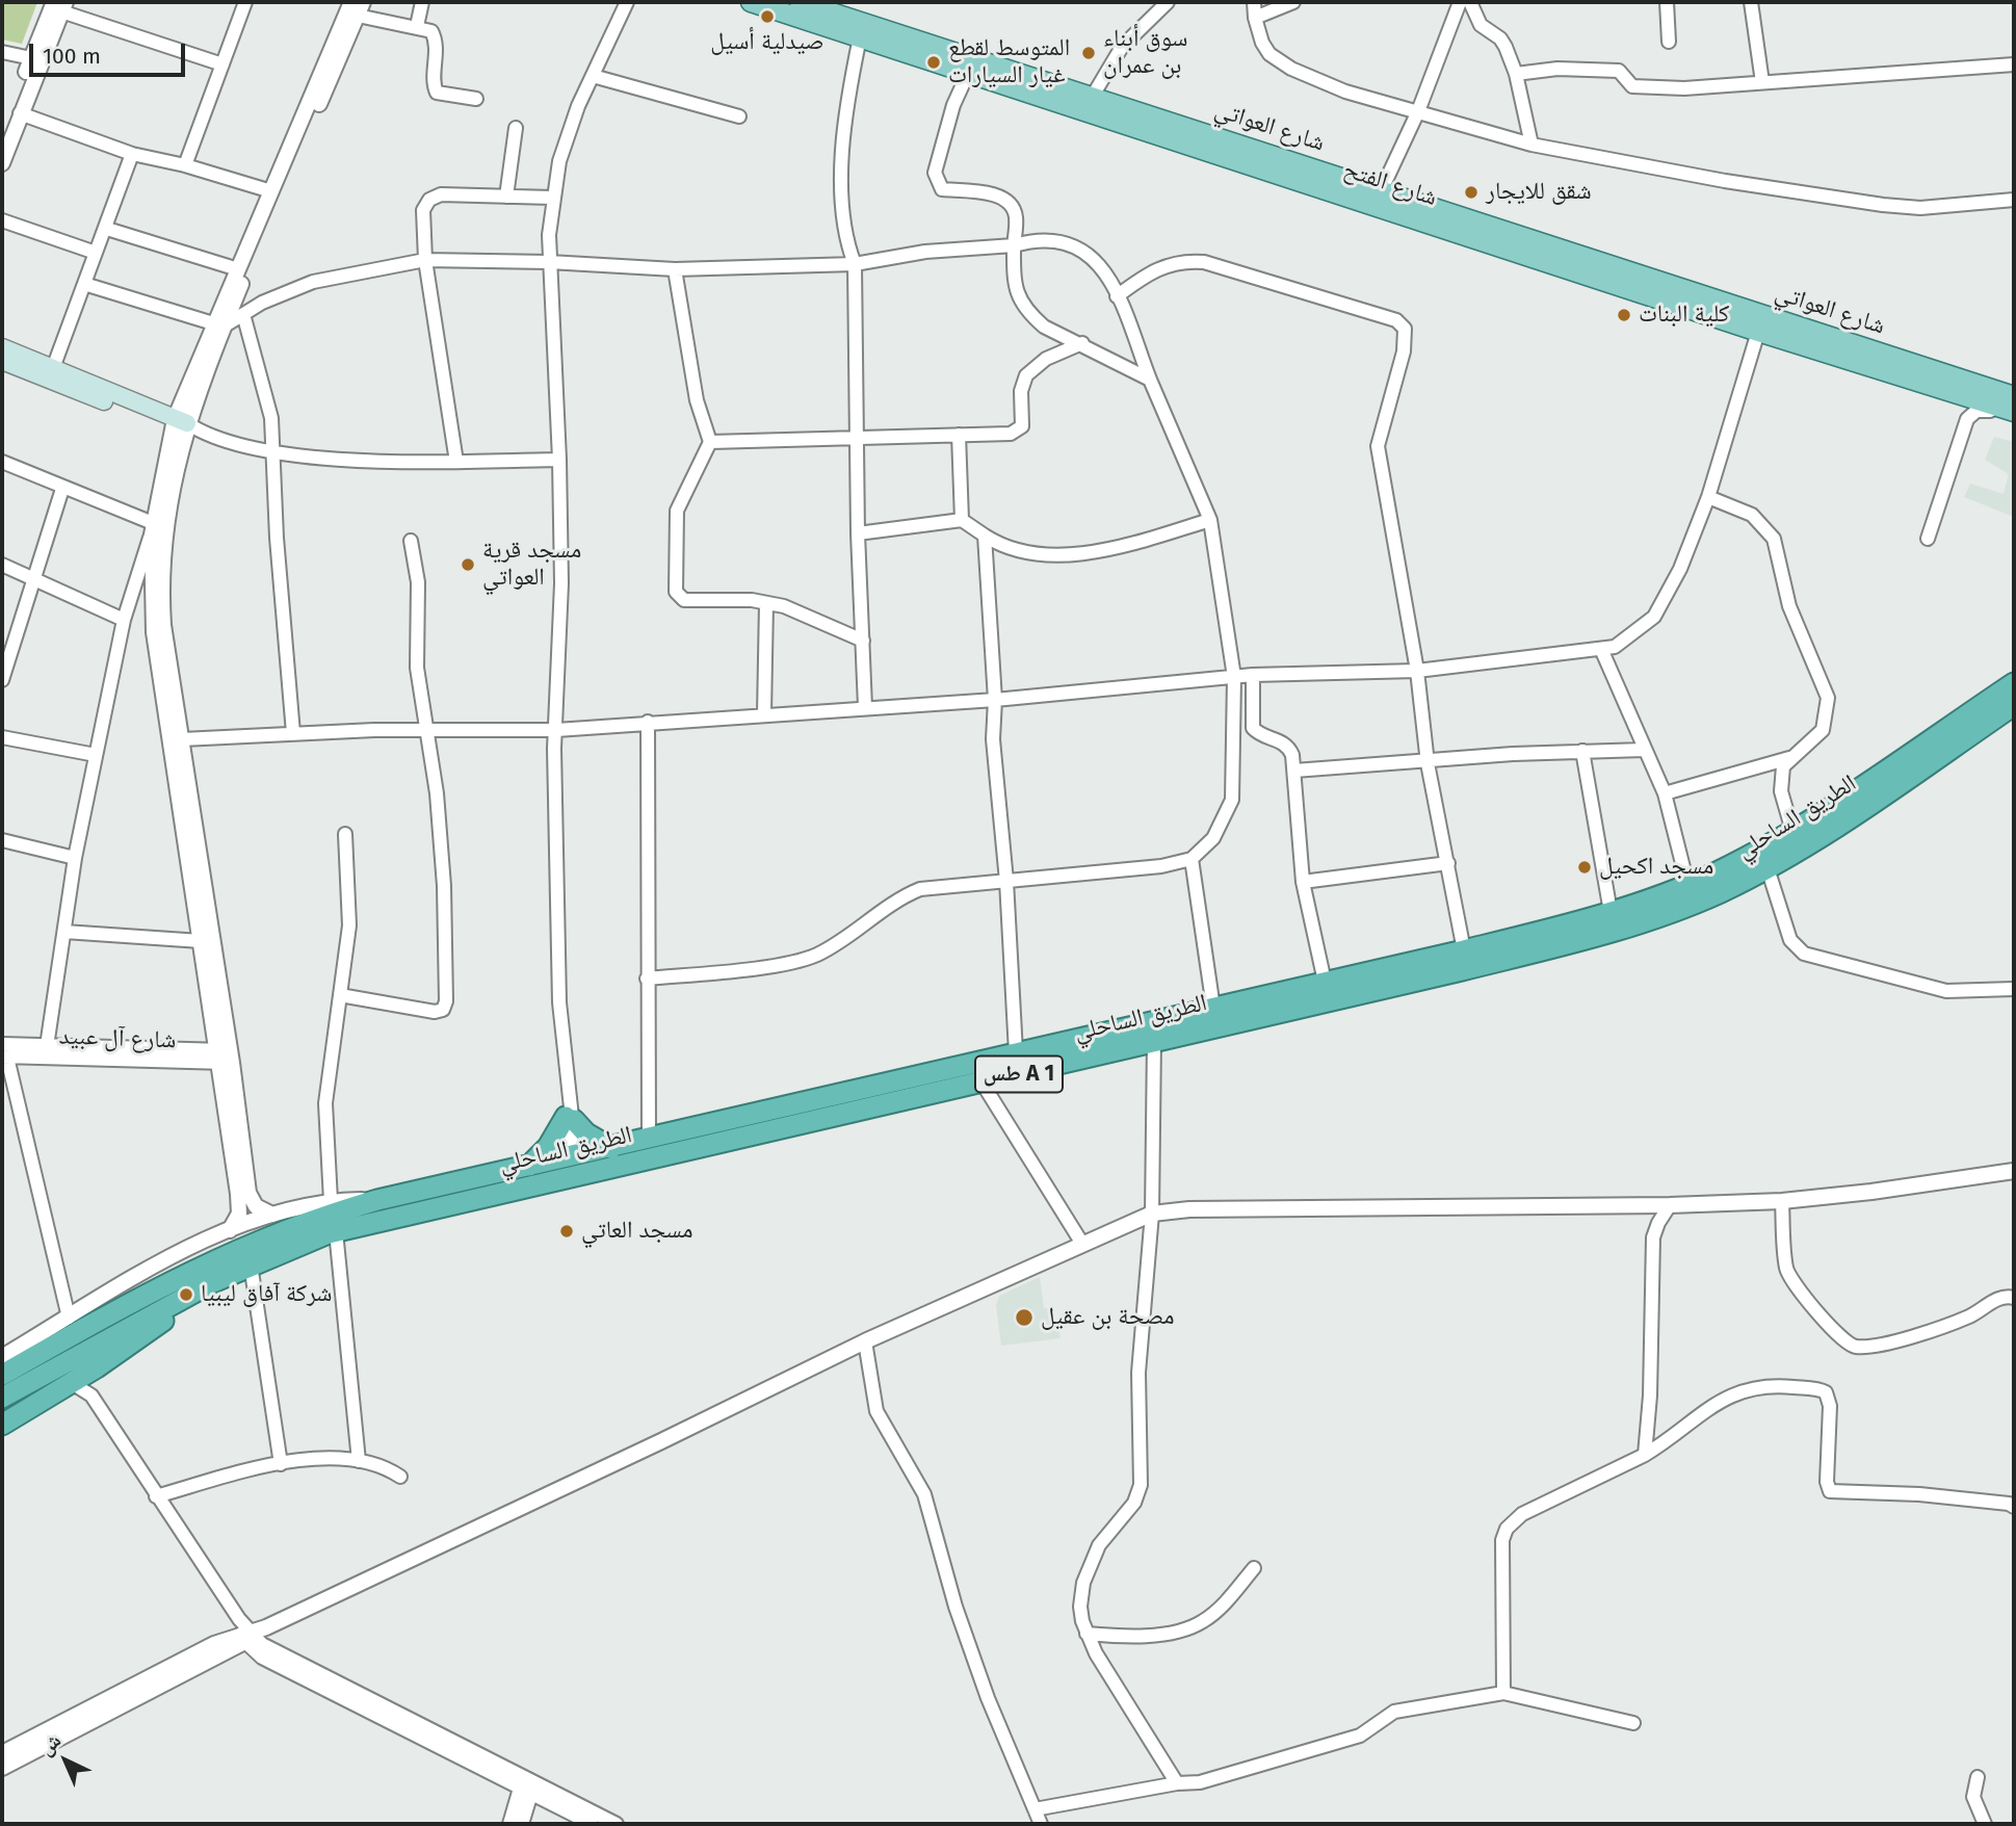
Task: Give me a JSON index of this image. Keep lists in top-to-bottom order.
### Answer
{
  "streets": {
    "highway": ["الطريق الساحلي", "طس A 1"],
    "main road": ["شارع العواتي", "شارع الفتح"],
    "street": ["شارع آل عبيد"]
  },
  "crossings": [
    ["شارع العواتي", "شارع الفتح"]
  ],
  "places": [
    "صيدلية أسيل",
    "سوق أبناء بن عمران",
    "المتوسط لقطع غيار السيارات",
    "شقق للايجار",
    "كلية البنات",
    "مسجد قرية العواتي",
    "مسجد اكحيل",
    "مسجد العاتي",
    "شركة آفاق ليبيا",
    "مصحة بن عقيل"
  ],
  "scale_bar": "100 m",
  "north": "top left"
}
